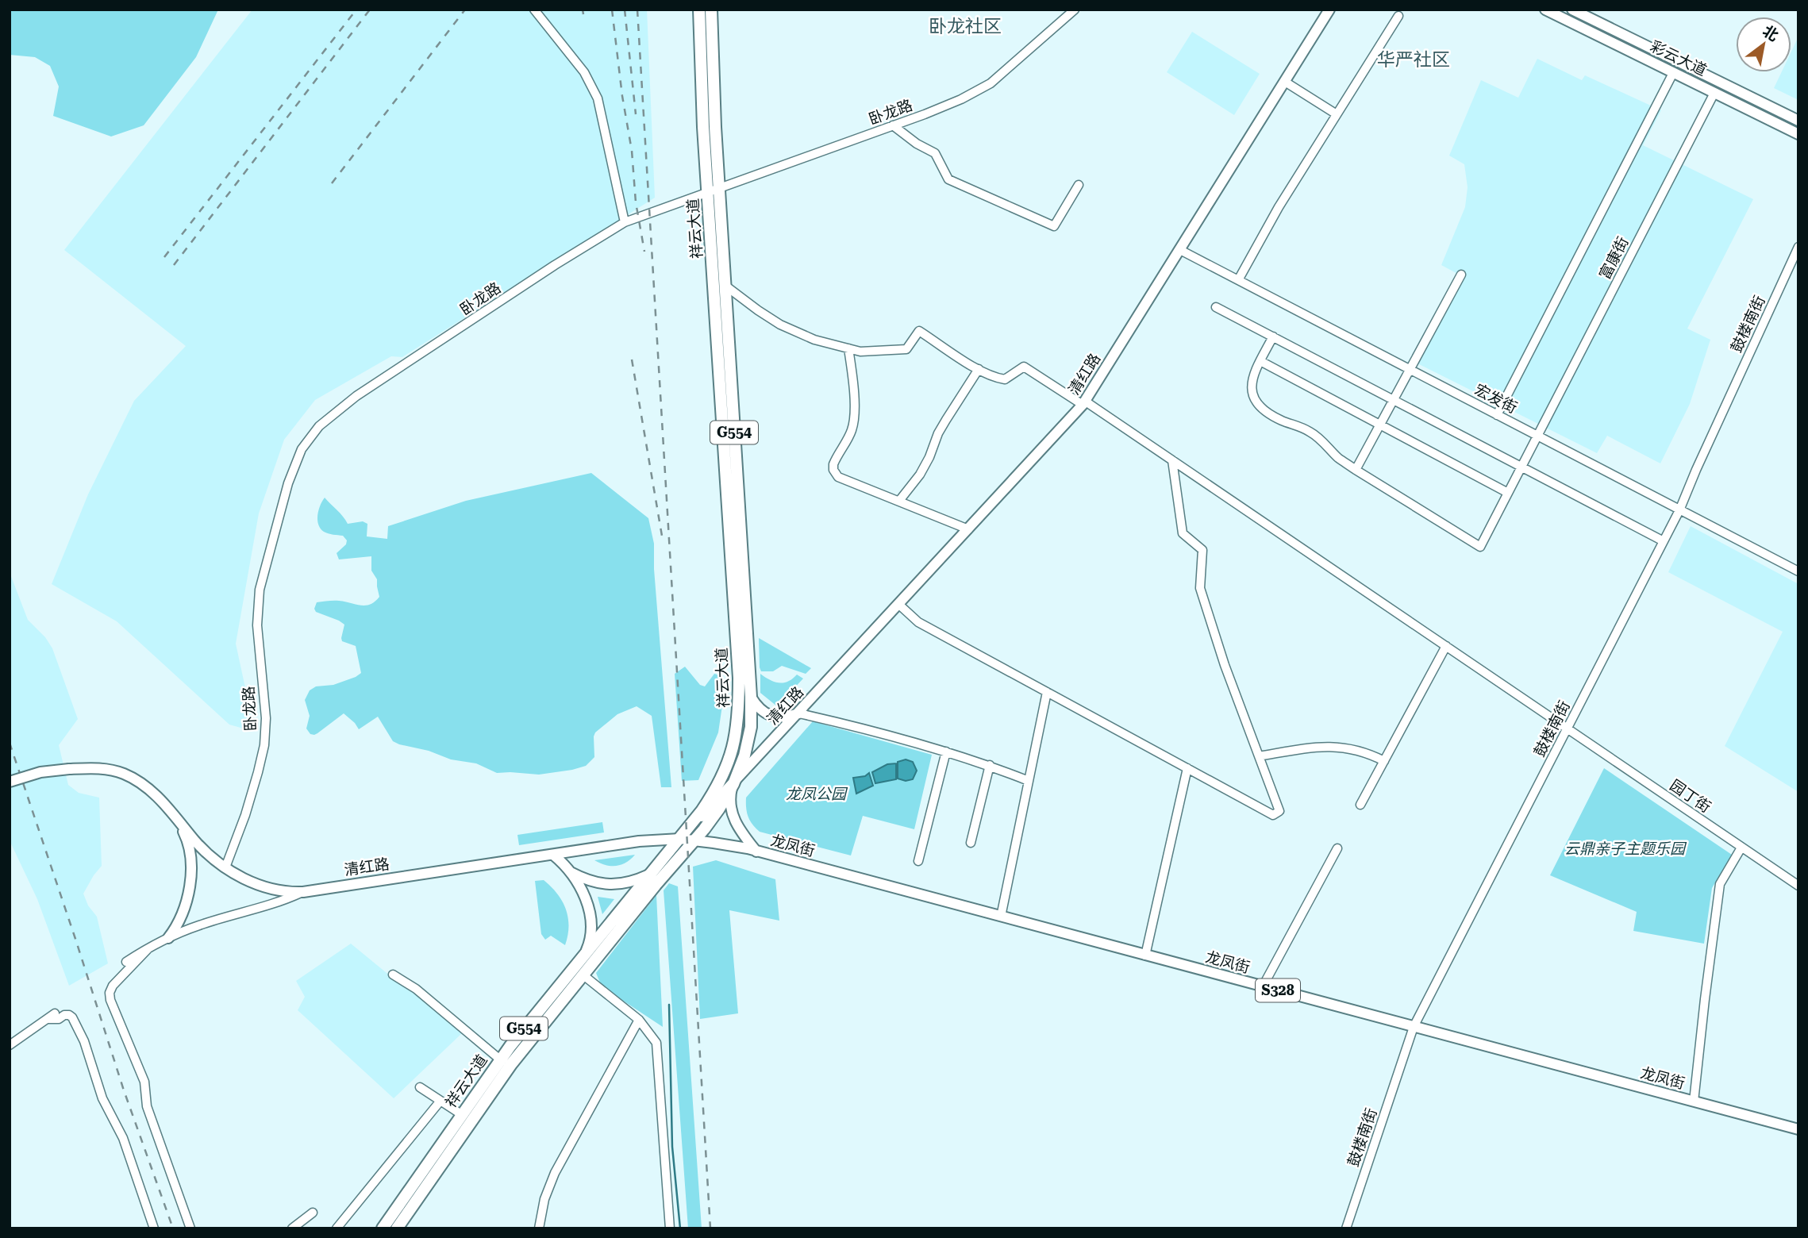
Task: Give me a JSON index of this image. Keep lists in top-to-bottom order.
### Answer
{
  "streets": {
    "highway": ["祥云大道", "G554"],
    "main road": [
      "彩云大道",
      "清红路",
      "龙凤街",
      "S328"
    ],
    "street": [
      "卧龙路",
      "富康街",
      "鼓楼南街",
      "宏发街",
      "园丁街"
    ]
  },
  "crossings": [
    ["彩云大道", "富康街"],
    ["卧龙路", "祥云大道"],
    ["卧龙路", "清红路"],
    ["祥云大道", "清红路"],
    ["祥云大道", "龙凤街"],
    ["富康街", "宏发街"],
    ["鼓楼南街", "宏发街"],
    ["鼓楼南街", "园丁街"],
    ["鼓楼南街", "龙凤街"],
    ["清红路", "宏发街"],
    ["清红路", "园丁街"],
    ["清红路", "龙凤街"]
  ],
  "districts": ["卧龙社区", "华严社区"],
  "parks": ["龙凤公园", "云鼎亲子主题乐园"],
  "north": "top right"
}
